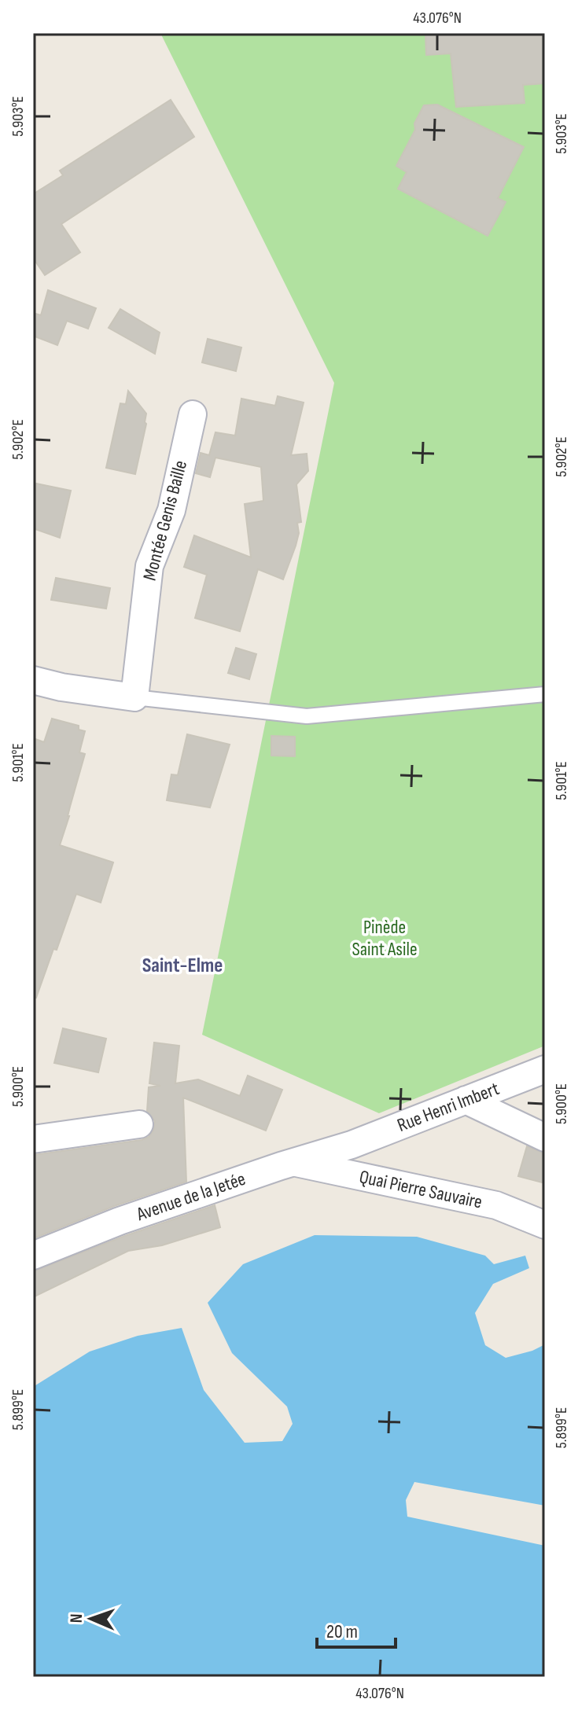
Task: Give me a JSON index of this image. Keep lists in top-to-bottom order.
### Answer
{
  "streets": {
    "street": [
      "Montée Genis Baille",
      "Rue Henri Imbert",
      "Quai Pierre Sauvaire",
      "Avenue de la Jetée"
    ]
  },
  "crossings": [
    ["Rue Henri Imbert", "Avenue de la Jetée"],
    ["Quai Pierre Sauvaire", "Avenue de la Jetée"]
  ],
  "districts": ["Saint-Elme"],
  "parks": ["Pinède Saint Asile"],
  "scale_bar": "20 m",
  "north": "left",
  "coordinates": [
    "43.076°N",
    "5.903°E",
    "5.902°E",
    "5.901°E",
    "5.900°E",
    "5.899°E"
  ]
}
